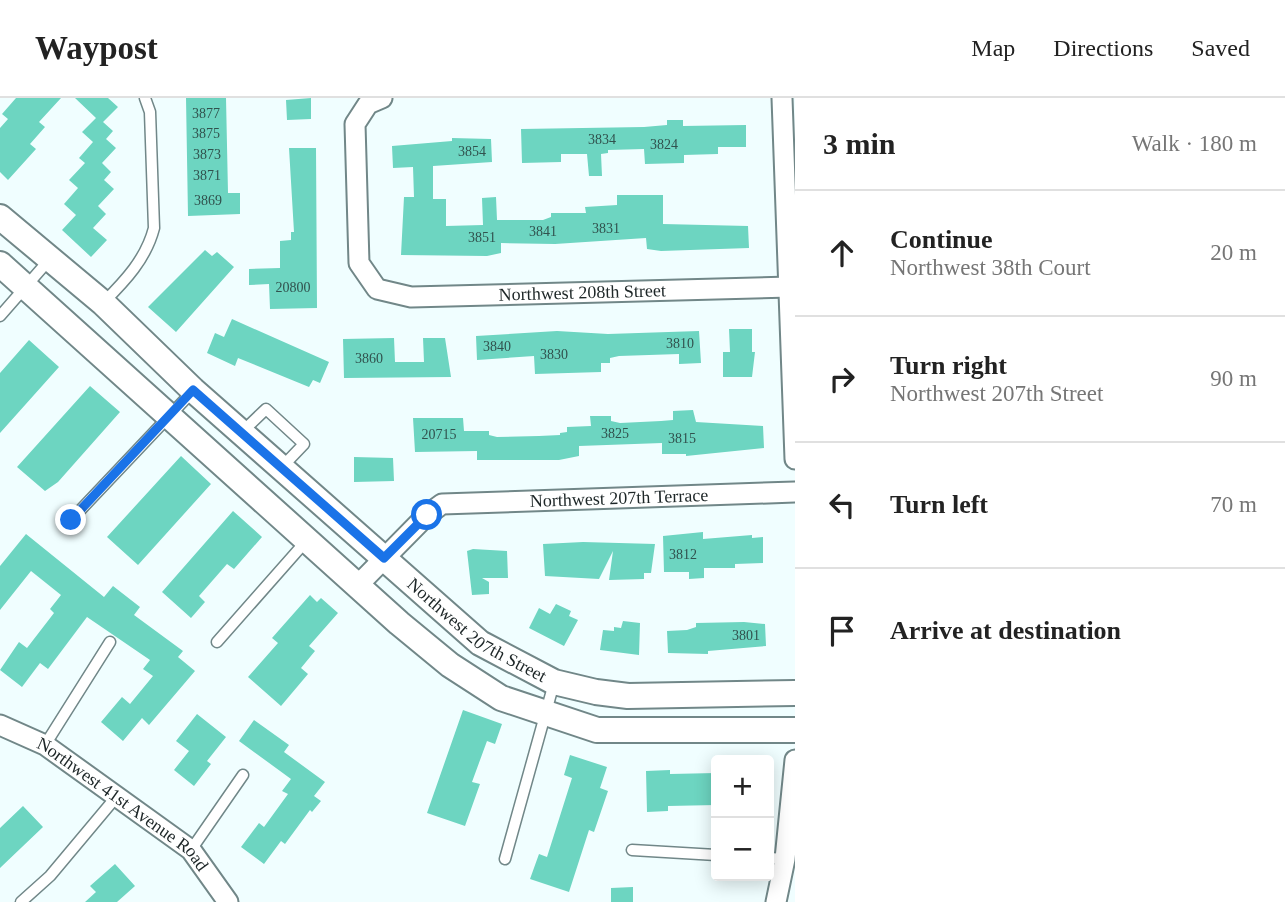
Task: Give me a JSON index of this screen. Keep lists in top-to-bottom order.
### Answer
{
  "streets": {
    "street": [
      "Northwest 208th Street",
      "Northwest 207th Terrace",
      "Northwest 207th Street",
      "Northwest 41st Avenue Road"
    ]
  },
  "crossings": [
    ["Northwest 207th Terrace", "Northwest 207th Street"]
  ],
  "house_numbers": [
    "3877",
    "3875",
    "3834",
    "3824",
    "3854",
    "3873",
    "3871",
    "3869",
    "3831",
    "3841",
    "3851",
    "20800",
    "3810",
    "3840",
    "3830",
    "3860",
    "3825",
    "20715",
    "3815",
    "3812",
    "3801"
  ],
  "page": {
    "header": "Waypost",
    "nav": ["Map", "Directions", "Saved"],
    "heading": ["3 min", "Walk · 180 m"],
    "list": [
      ["Continue", "Northwest 38th Court", "20 m"],
      ["Turn right", "Northwest 207th Street", "90 m"],
      ["Turn left", "70 m"],
      "Arrive at destination"
    ],
    "map_buttons": ["+", "−"]
  }
}
